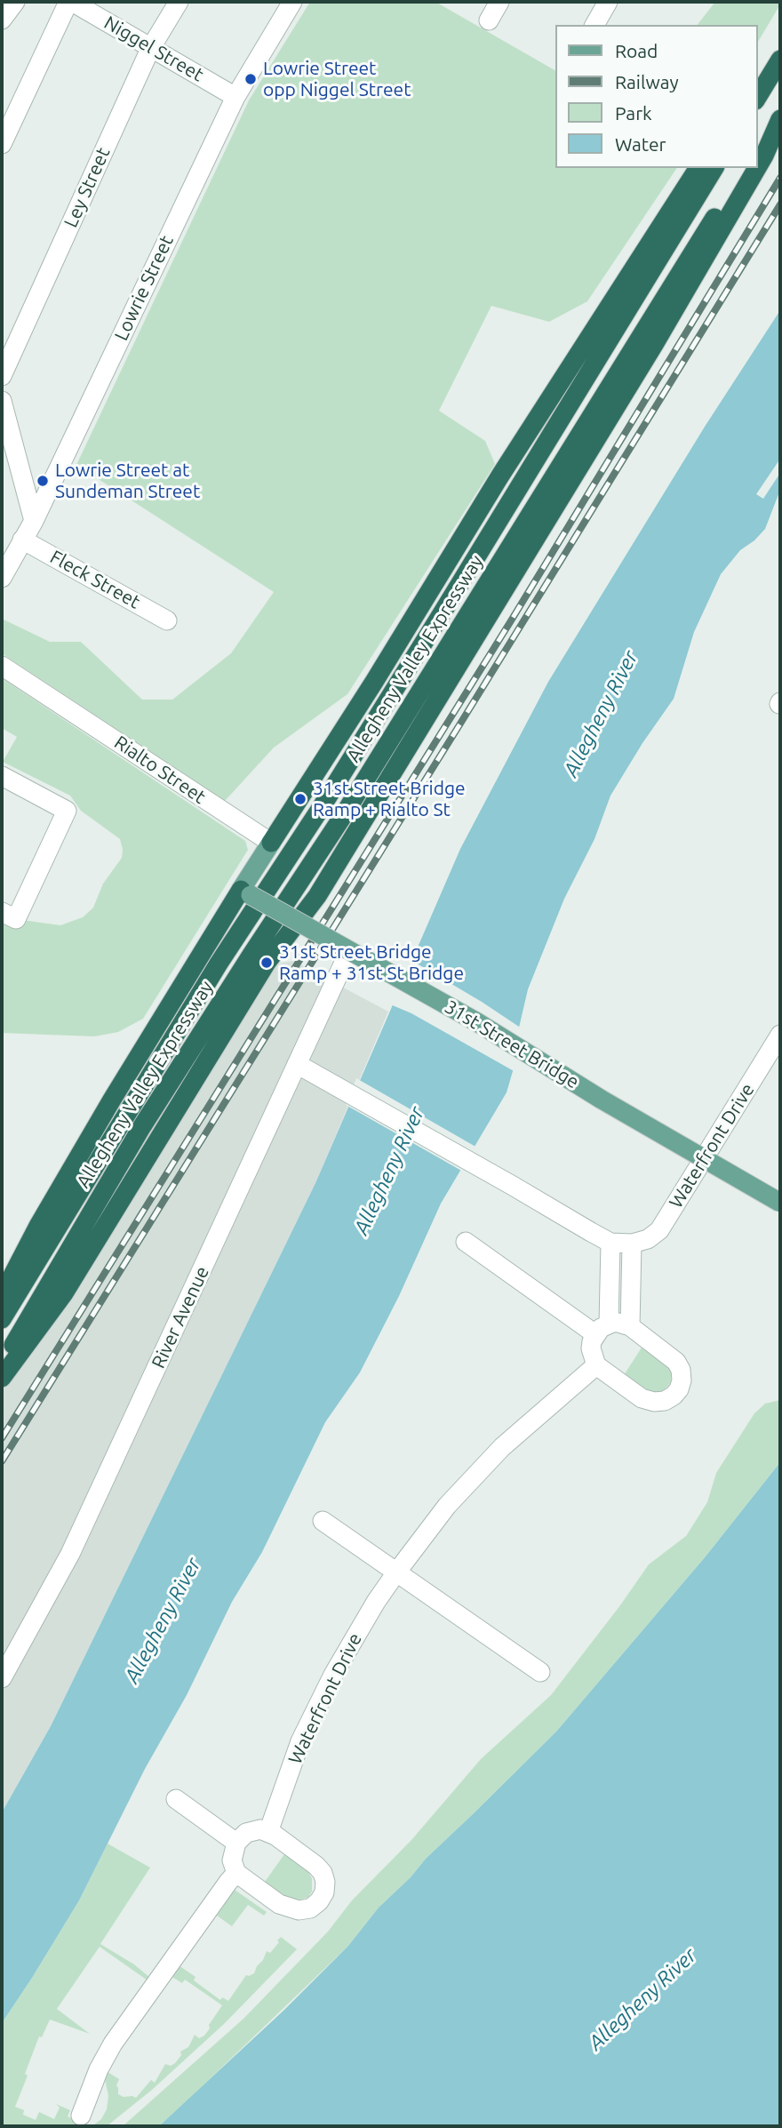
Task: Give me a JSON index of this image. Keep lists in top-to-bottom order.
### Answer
{
  "streets": {
    "highway": ["Allegheny Valley Expressway"],
    "main road": ["31st Street Bridge"],
    "street": [
      "Niggel Street",
      "Ley Street",
      "Lowrie Street",
      "Fleck Street",
      "Rialto Street",
      "Waterfront Drive",
      "River Avenue"
    ]
  },
  "crossings": [
    ["Niggel Street", "Ley Street"],
    ["Niggel Street", "Lowrie Street"],
    ["Lowrie Street", "Fleck Street"],
    ["31st Street Bridge", "River Avenue"]
  ],
  "water": ["Allegheny River"],
  "places": [
    "Lowrie Street opp Niggel Street",
    "Lowrie Street at Sundeman Street",
    "31st Street Bridge Ramp + Rialto St",
    "31st Street Bridge Ramp + 31st St Bridge"
  ],
  "legend": [
    "Road",
    "Railway",
    "Park",
    "Water"
  ]
}
